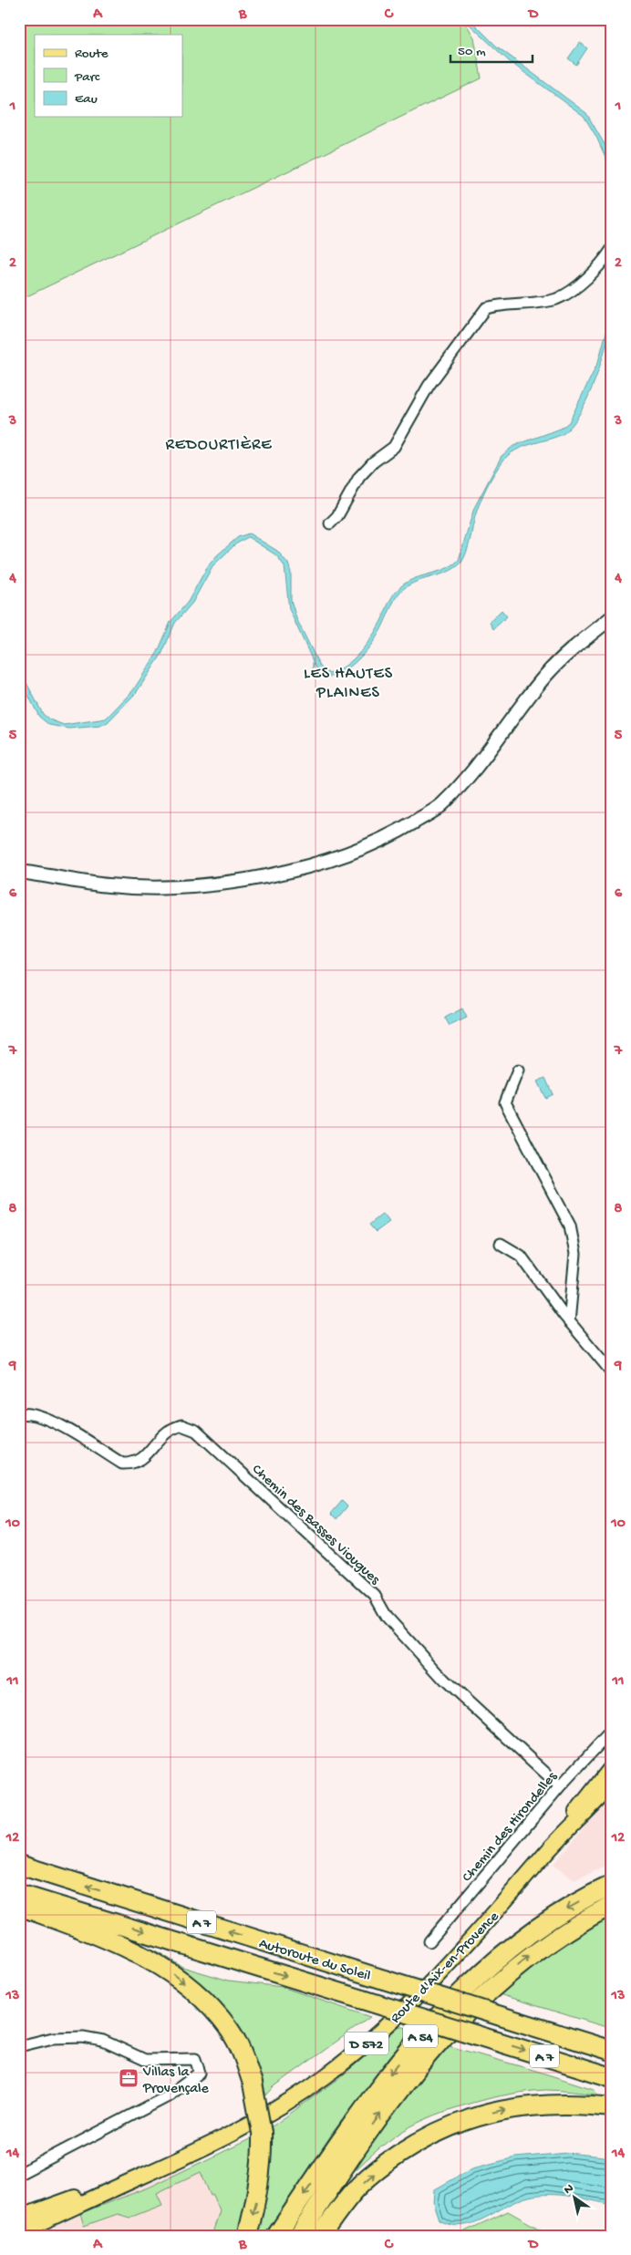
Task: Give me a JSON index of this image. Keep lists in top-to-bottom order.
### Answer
{
  "streets": {
    "highway": ["A 7", "Autoroute du Soleil", "A 54"],
    "main road": ["Route d'Aix-en-Provence", "D 572"],
    "street": ["Chemin des Basses Viougues", "Chemin des Hirondelles"]
  },
  "crossings": [
    ["Chemin des Basses Viougues", "Chemin des Hirondelles"]
  ],
  "districts": ["REDOURTIÈRE", "LES HAUTES PLAINES"],
  "places": {
    "office": ["Villas la Provençale"]
  },
  "legend": ["Route", "Parc", "Eau"],
  "scale_bar": "50 m",
  "north": "top left",
  "grid": {
    "columns": [
      "A",
      "B",
      "C",
      "D"
    ],
    "rows": [
      "1",
      "2",
      "3",
      "4",
      "5",
      "6",
      "7",
      "8",
      "9",
      "10",
      "11",
      "12",
      "13",
      "14"
    ]
  }
}
